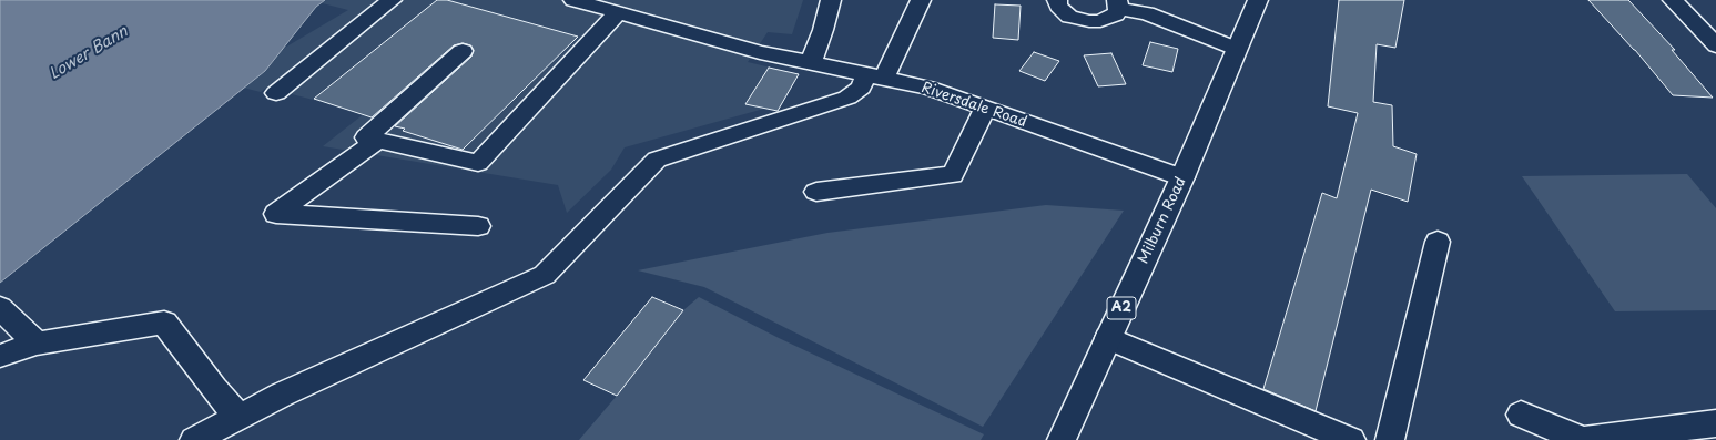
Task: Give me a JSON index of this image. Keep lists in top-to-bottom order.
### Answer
{
  "streets": {
    "street": ["Riversdale Road", "Milburn Road", "A2"]
  },
  "crossings": [
    ["Riversdale Road", "Milburn Road"]
  ],
  "water": ["Lower Bann"]
}
